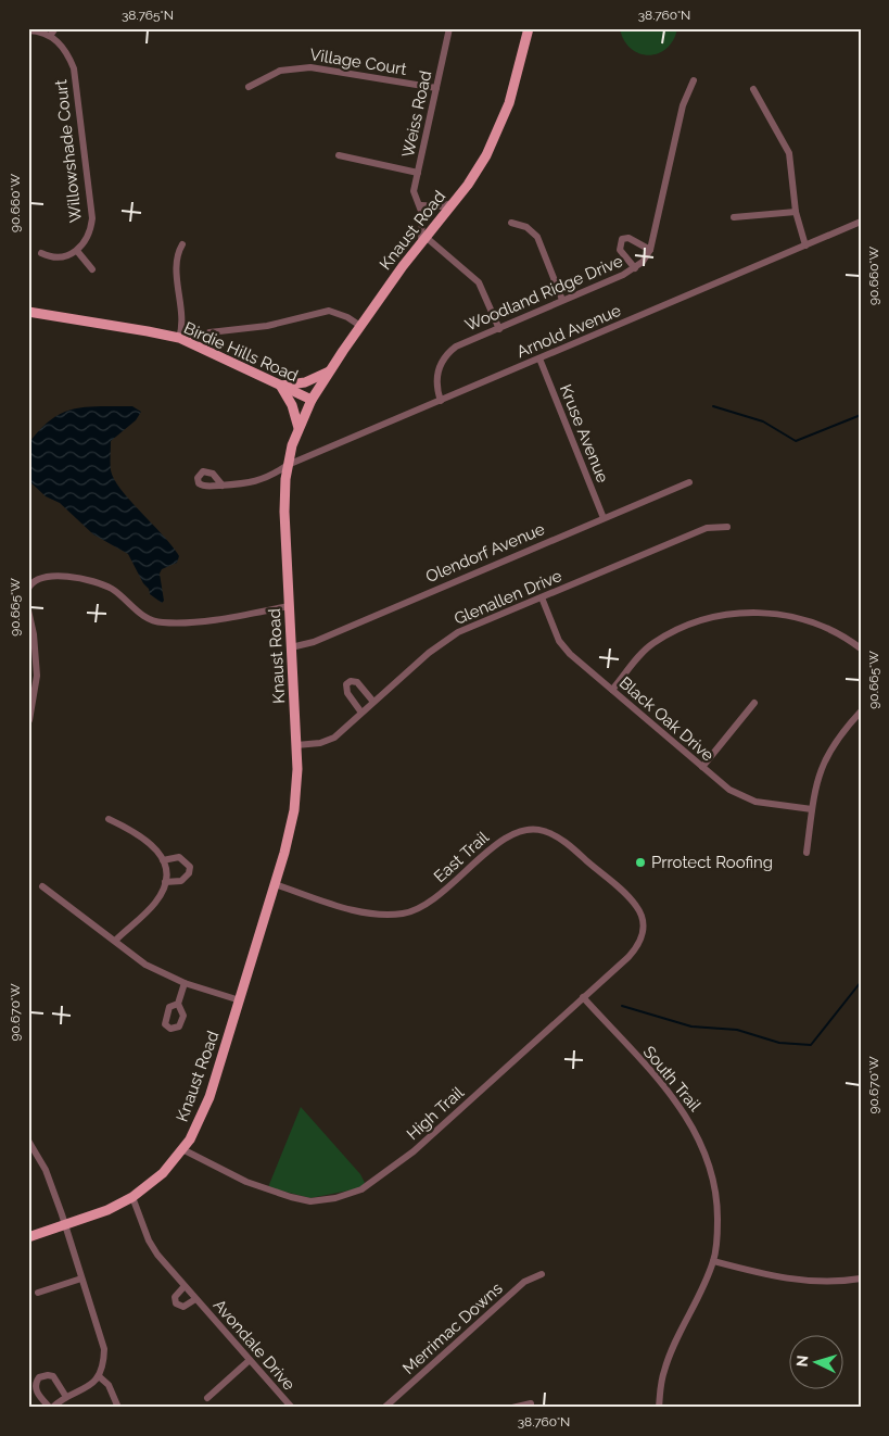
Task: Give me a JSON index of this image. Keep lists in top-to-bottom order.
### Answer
{
  "streets": {
    "main road": ["Knaust Road", "Birdie Hills Road"],
    "street": [
      "Village Court",
      "Weiss Road",
      "Willowshade Court",
      "Woodland Ridge Drive",
      "Arnold Avenue",
      "Kruse Avenue",
      "Olendorf Avenue",
      "Glenallen Drive",
      "Black Oak Drive",
      "East Trail",
      "South Trail",
      "High Trail",
      "Merrimac Downs",
      "Avondale Drive"
    ]
  },
  "crossings": [
    ["Village Court", "Weiss Road"],
    ["Weiss Road", "Knaust Road"],
    ["Knaust Road", "Arnold Avenue"],
    ["Knaust Road", "Birdie Hills Road"],
    ["Knaust Road", "Olendorf Avenue"],
    ["Knaust Road", "Glenallen Drive"],
    ["Knaust Road", "East Trail"],
    ["Knaust Road", "High Trail"],
    ["Knaust Road", "Avondale Drive"],
    ["Woodland Ridge Drive", "Arnold Avenue"],
    ["Arnold Avenue", "Kruse Avenue"],
    ["Kruse Avenue", "Olendorf Avenue"],
    ["Glenallen Drive", "Black Oak Drive"],
    ["East Trail", "High Trail"],
    ["South Trail", "High Trail"]
  ],
  "places": ["Prrotect Roofing"],
  "north": "left",
  "coordinates": [
    "38.765°N",
    "38.760°N",
    "90.660°W",
    "90.665°W",
    "90.670°W"
  ]
}
